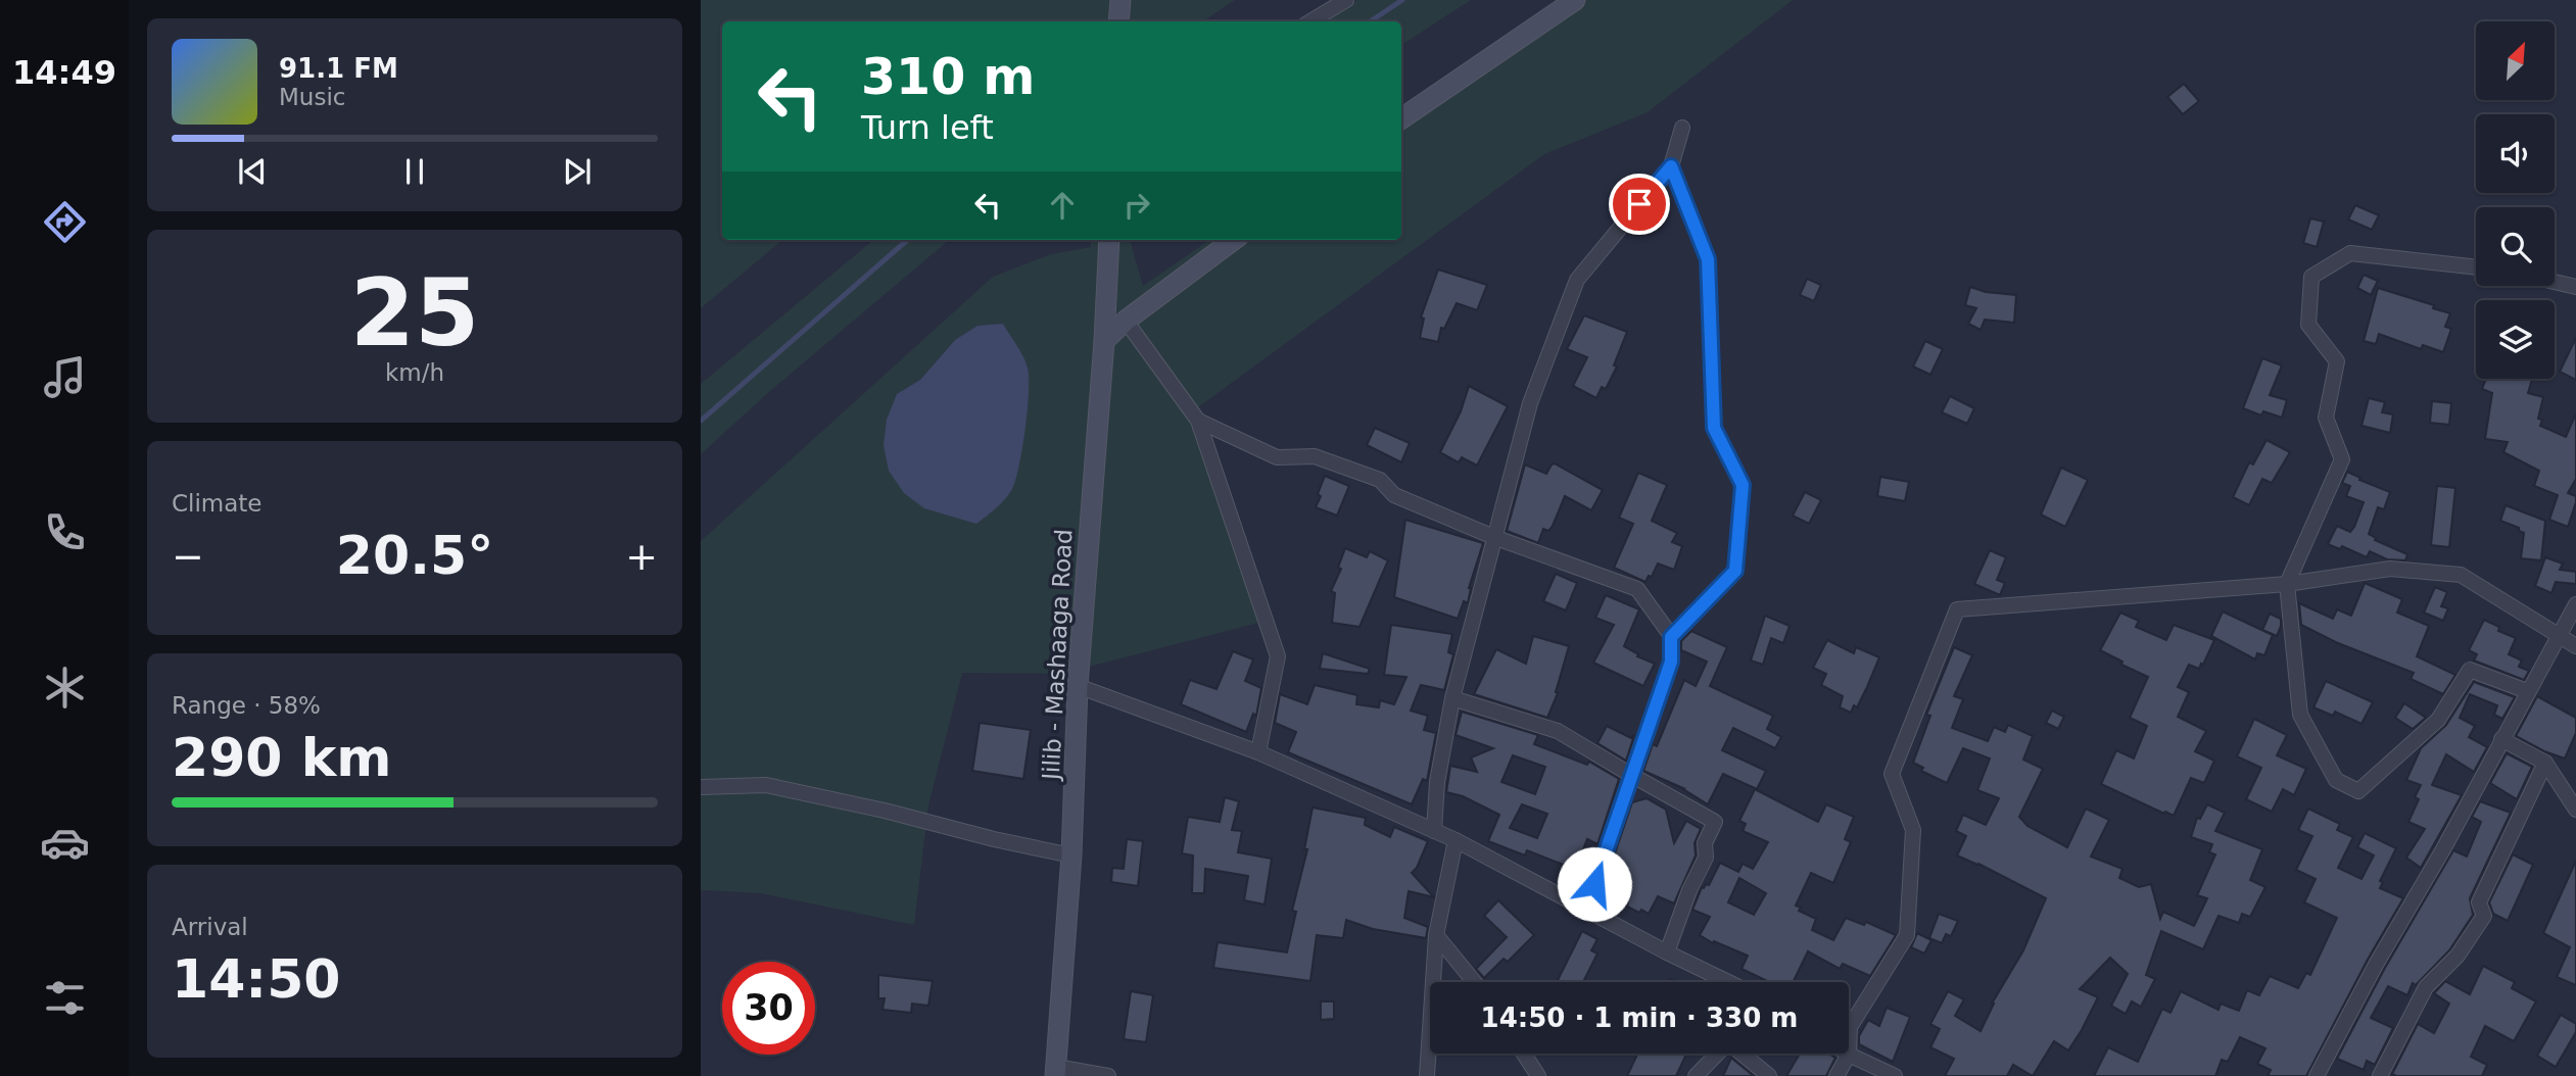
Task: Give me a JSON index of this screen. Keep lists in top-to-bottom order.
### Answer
{
  "streets": {
    "main road": ["Jilib - Mashaaga Road"]
  },
  "north": "top right",
  "page": {
    "tabs": "14:49",
    "turn": ["310 m", "Turn left"],
    "song": ["91.1 FM", "Music"],
    "tile": [
      ["25", "km/h"],
      "Climate",
      ["Range · 58%", "290 km"],
      ["Arrival", "14:50"]
    ],
    "heat": ["−", "20.5°", "+"],
    "limit": "30",
    "trip": "14:50 · 1 min · 330 m"
  }
}
